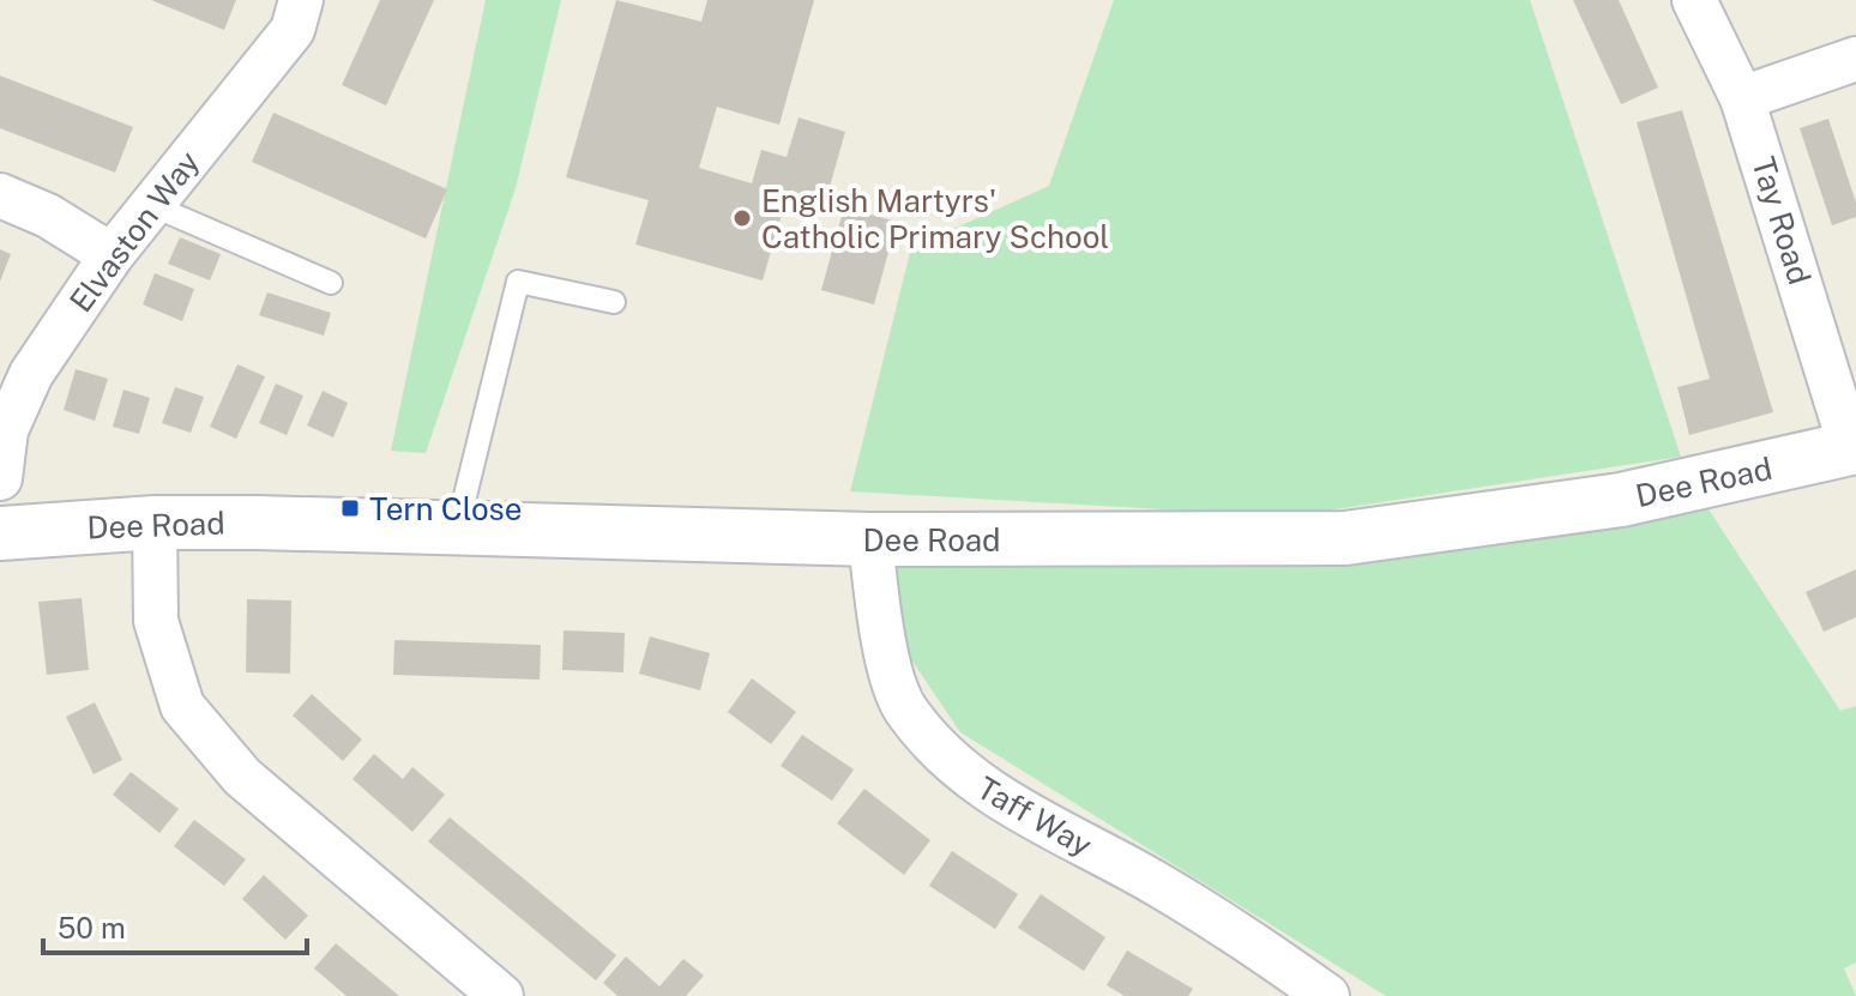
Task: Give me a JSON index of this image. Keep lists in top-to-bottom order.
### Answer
{
  "streets": {
    "street": [
      "Tay Road",
      "Elvaston Way",
      "Dee Road",
      "Taff Way"
    ]
  },
  "crossings": [
    ["Tay Road", "Dee Road"],
    ["Dee Road", "Taff Way"]
  ],
  "places": {
    "other": ["English Martyrs' Catholic Primary School"],
    "transit": ["Tern Close"]
  },
  "scale_bar": "50 m"
}
